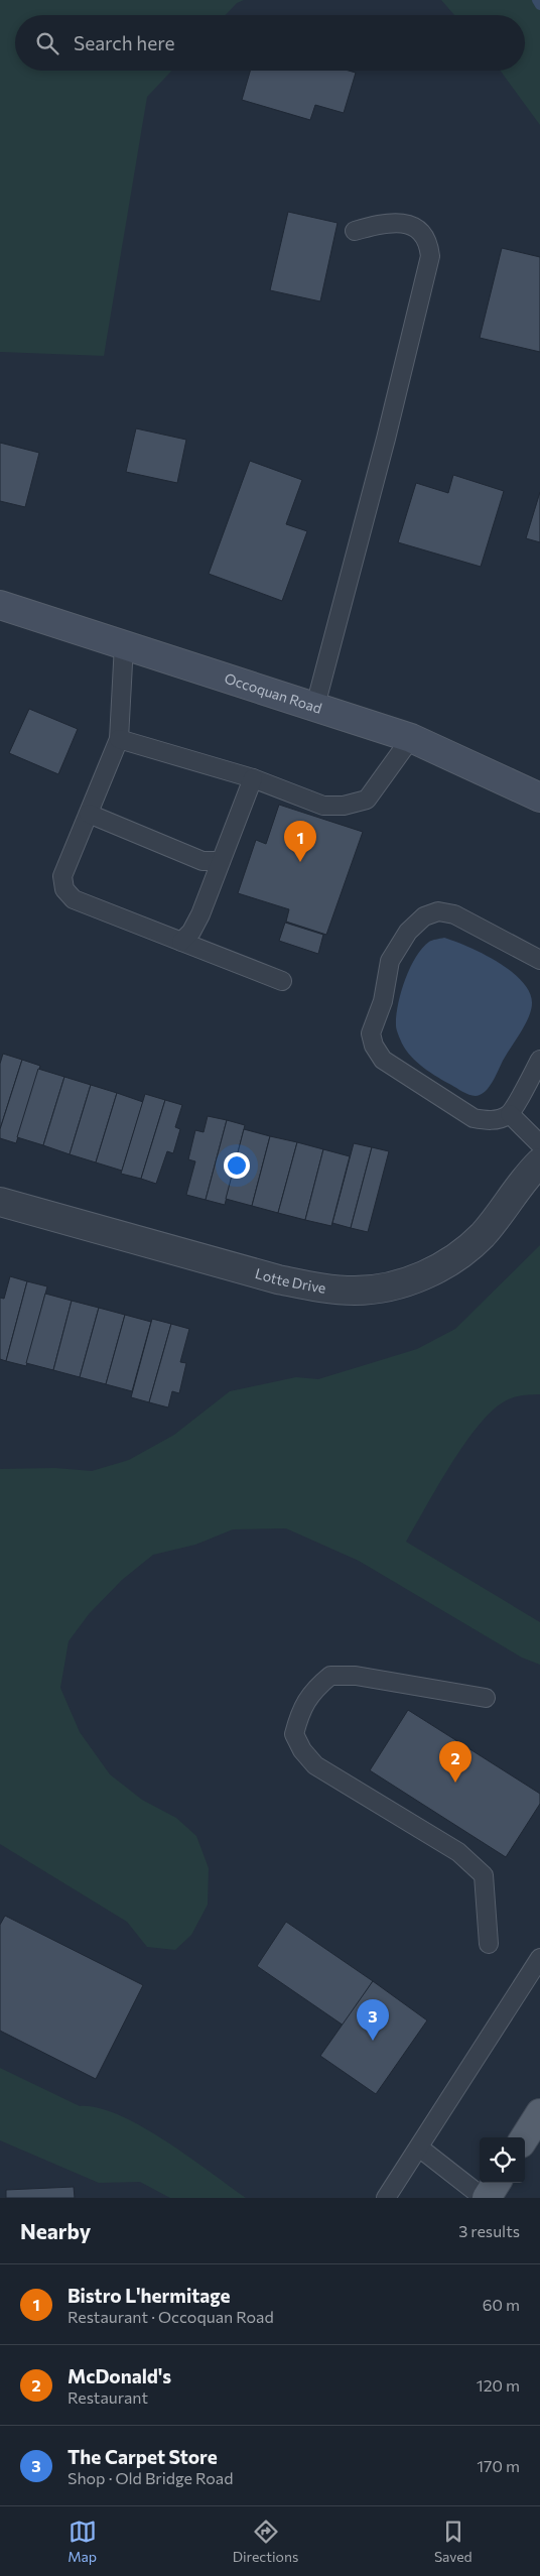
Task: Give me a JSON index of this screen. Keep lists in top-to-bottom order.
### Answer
{
  "streets": {
    "street": ["Occoquan Road", "Lotte Drive"]
  },
  "page": {
    "search": "Search here",
    "pins": ["1", "2", "3"],
    "heading": ["Nearby", "3 results"],
    "list": [
      {
        "mark": "1",
        "name": "Bistro L'hermitage",
        "note": "Restaurant · Occoquan Road",
        "value": "60 m"
      },
      {
        "mark": "2",
        "name": "McDonald's",
        "note": "Restaurant",
        "value": "120 m"
      },
      {
        "mark": "3",
        "name": "The Carpet Store",
        "note": "Shop · Old Bridge Road",
        "value": "170 m"
      }
    ],
    "nav": ["Map", "Directions", "Saved"]
  }
}
